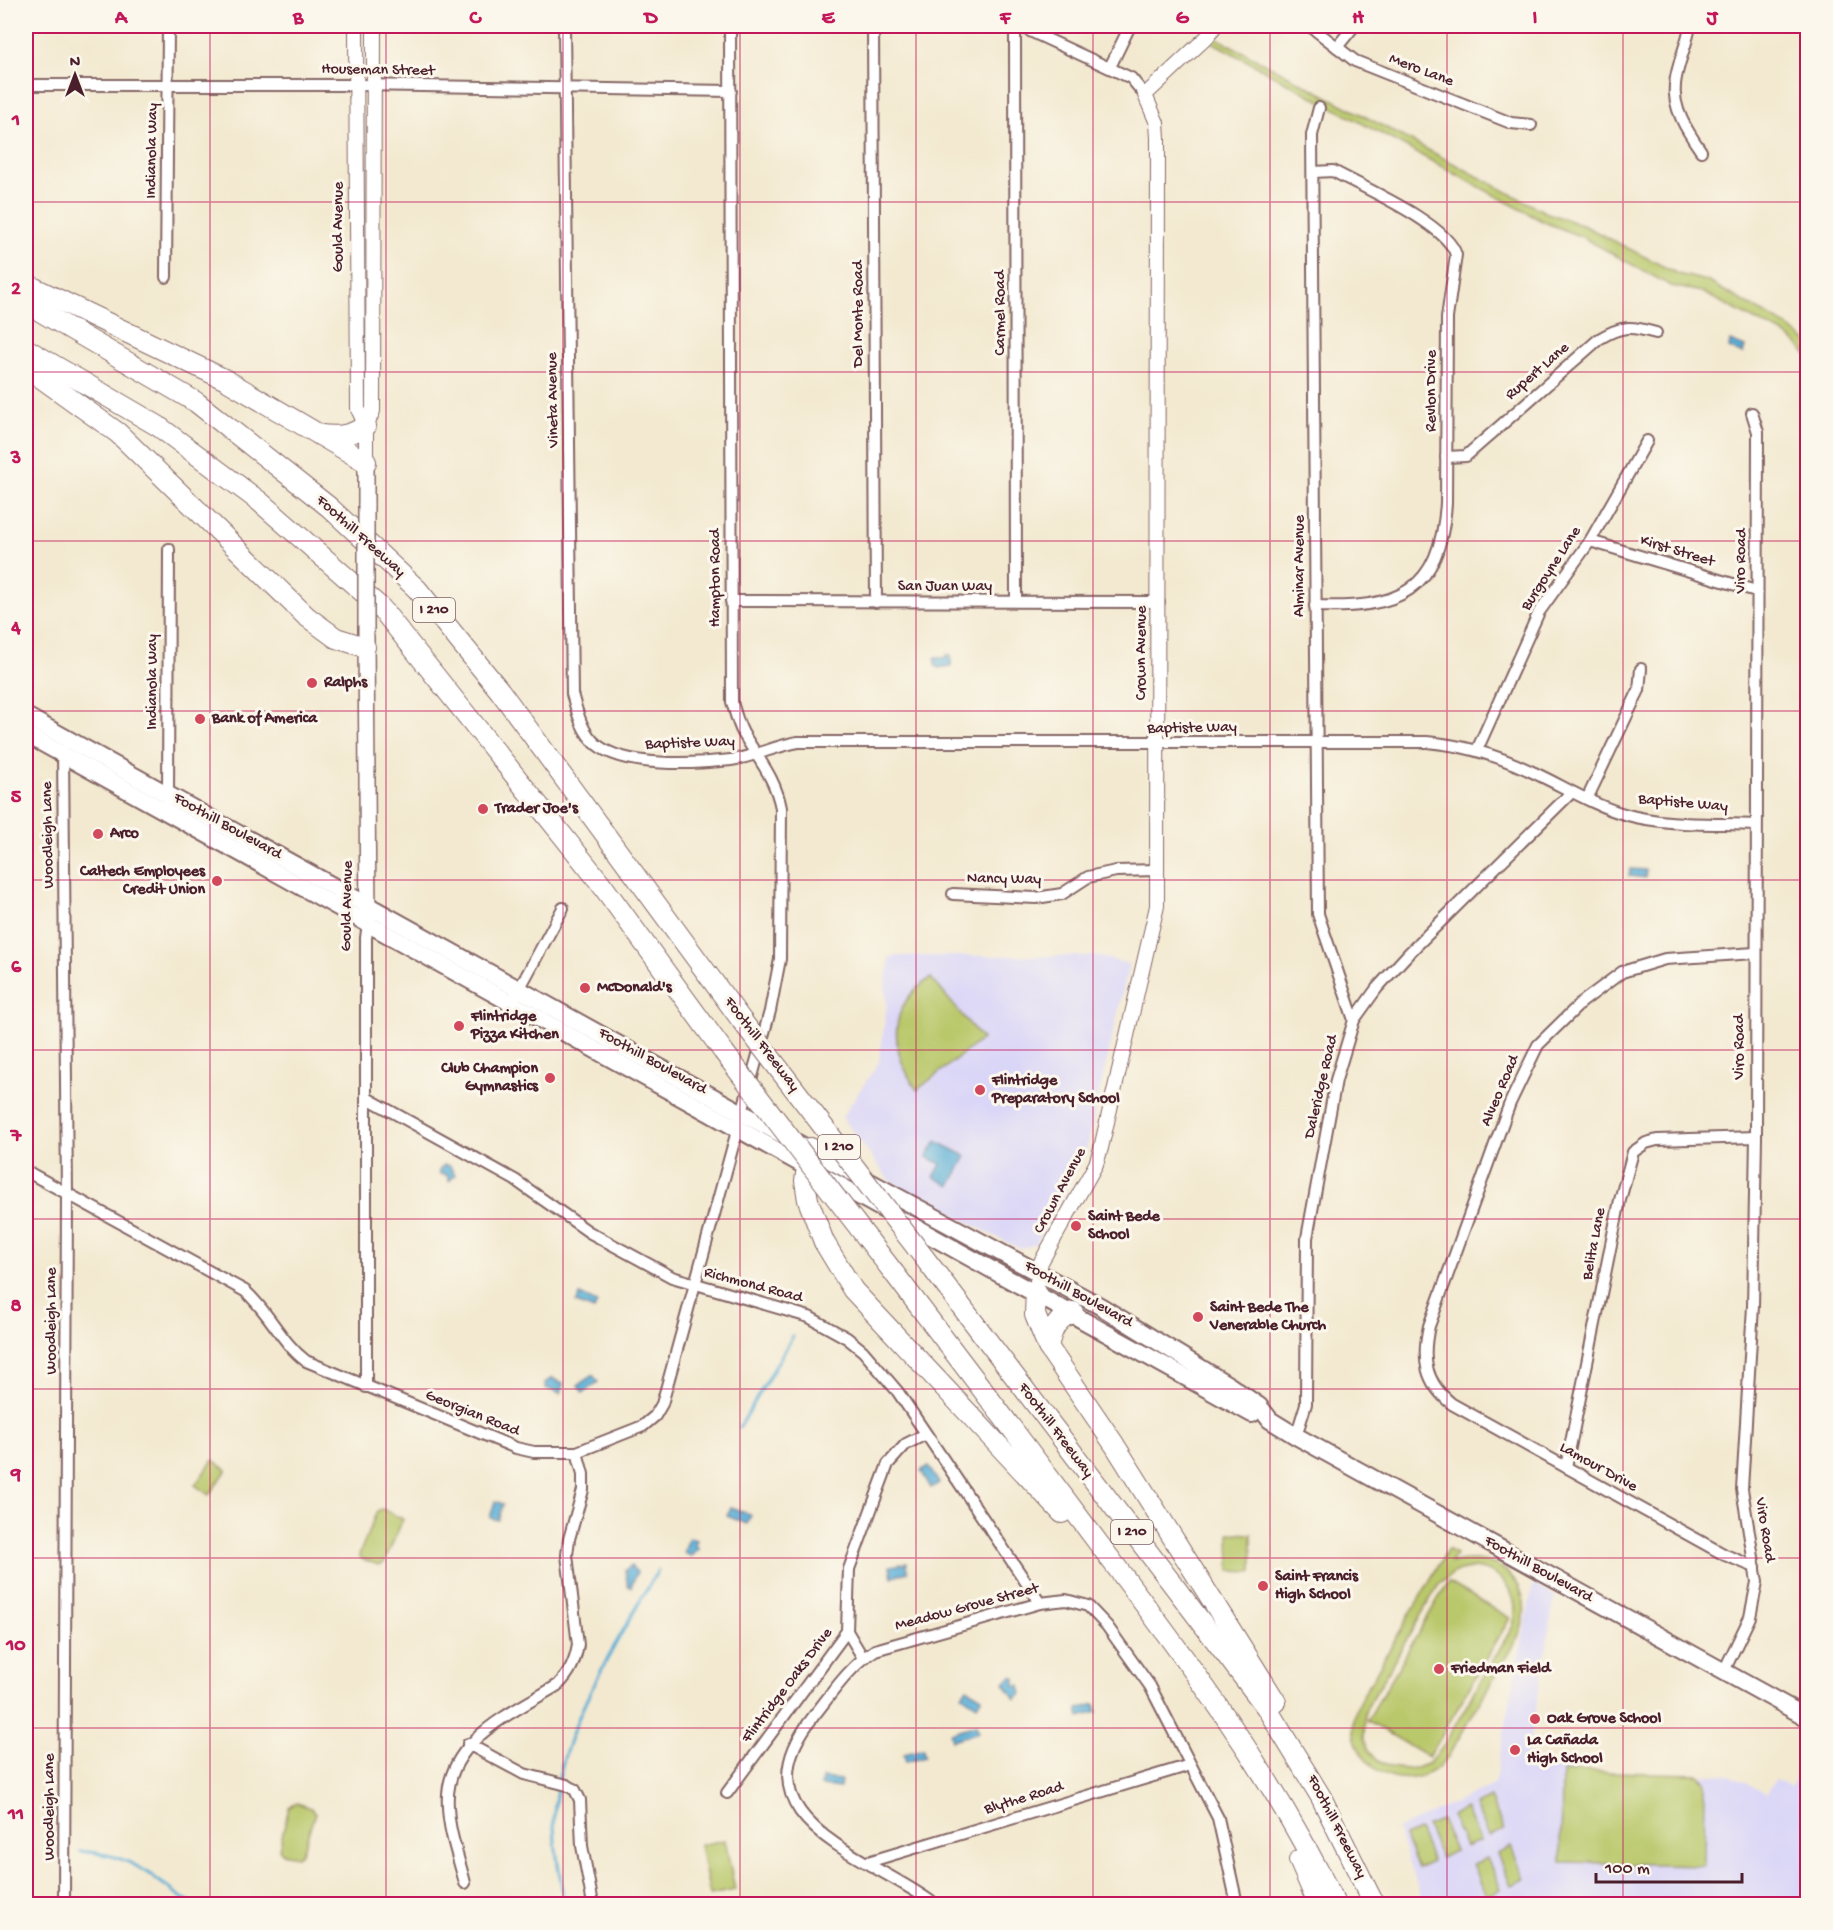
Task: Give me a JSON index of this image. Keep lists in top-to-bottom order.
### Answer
{
  "streets": {
    "highway": ["Foothill Freeway", "I 210"],
    "main road": ["Gould Avenue", "Foothill Boulevard"],
    "street": [
      "Houseman Street",
      "Mero Lane",
      "Indianola Way",
      "Carmel Road",
      "Del Monte Road",
      "Rupert Lane",
      "Revlon Drive",
      "Vineta Avenue",
      "Kirst Street",
      "Viro Road",
      "Alminar Avenue",
      "Burgoyne Lane",
      "Hampton Road",
      "San Juan Way",
      "Crown Avenue",
      "Baptiste Way",
      "Woodleigh Lane",
      "Nancy Way",
      "Daleridge Road",
      "Alveo Road",
      "Belita Lane",
      "Richmond Road",
      "Georgian Road",
      "Lamour Drive",
      "Meadow Grove Street",
      "Flintridge Oaks Drive",
      "Blythe Road"
    ]
  },
  "crossings": [
    ["Houseman Street", "Indianola Way"],
    ["Houseman Street", "Gould Avenue"],
    ["Houseman Street", "Vineta Avenue"],
    ["Houseman Street", "Hampton Road"],
    ["Indianola Way", "Foothill Boulevard"],
    ["Gould Avenue", "Foothill Boulevard"],
    ["Gould Avenue", "Richmond Road"],
    ["Gould Avenue", "Georgian Road"],
    ["Carmel Road", "San Juan Way"],
    ["Del Monte Road", "San Juan Way"],
    ["Rupert Lane", "Revlon Drive"],
    ["Revlon Drive", "Alminar Avenue"],
    ["Vineta Avenue", "Baptiste Way"],
    ["Kirst Street", "Viro Road"],
    ["Kirst Street", "Burgoyne Lane"],
    ["Viro Road", "Baptiste Way"],
    ["Viro Road", "Foothill Boulevard"],
    ["Viro Road", "Alveo Road"],
    ["Viro Road", "Belita Lane"],
    ["Viro Road", "Lamour Drive"],
    ["Alminar Avenue", "Baptiste Way"],
    ["Alminar Avenue", "Daleridge Road"],
    ["Burgoyne Lane", "Baptiste Way"],
    ["Hampton Road", "San Juan Way"],
    ["Hampton Road", "Baptiste Way"],
    ["Hampton Road", "Foothill Boulevard"],
    ["Hampton Road", "Georgian Road"],
    ["San Juan Way", "Crown Avenue"],
    ["Crown Avenue", "Baptiste Way"],
    ["Crown Avenue", "Foothill Boulevard"],
    ["Crown Avenue", "Nancy Way"],
    ["Baptiste Way", "Daleridge Road"],
    ["Foothill Boulevard", "Woodleigh Lane"],
    ["Foothill Boulevard", "Daleridge Road"],
    ["Foothill Boulevard", "Georgian Road"],
    ["Woodleigh Lane", "Georgian Road"],
    ["Alveo Road", "Lamour Drive"],
    ["Belita Lane", "Lamour Drive"],
    ["Richmond Road", "Georgian Road"],
    ["Richmond Road", "Meadow Grove Street"],
    ["Richmond Road", "Flintridge Oaks Drive"],
    ["Meadow Grove Street", "Blythe Road"]
  ],
  "places": [
    "Ralphs",
    "Bank of America",
    "Trader Joe's",
    "Arco",
    "Caltech Employees Credit Union",
    "McDonald's",
    "Flintridge Pizza Kitchen",
    "Club Champion Gymnastics",
    "Flintridge Preparatory School",
    "Saint Bede School",
    "Saint Bede The Venerable Church",
    "Saint Francis High School",
    "Friedman Field",
    "Oak Grove School",
    "La Cañada High School"
  ],
  "scale_bar": "100 m",
  "north": "top",
  "grid": {
    "columns": [
      "A",
      "B",
      "C",
      "D",
      "E",
      "F",
      "G",
      "H",
      "I",
      "J"
    ],
    "rows": [
      "1",
      "2",
      "3",
      "4",
      "5",
      "6",
      "7",
      "8",
      "9",
      "10",
      "11"
    ]
  }
}
